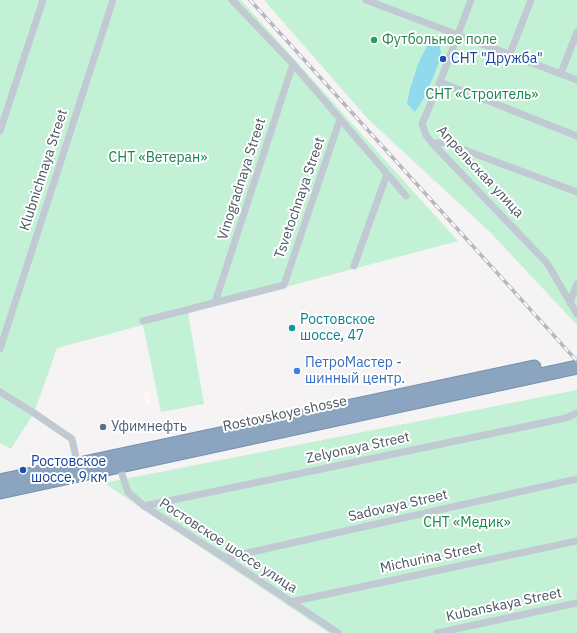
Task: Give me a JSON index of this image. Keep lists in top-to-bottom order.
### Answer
{
  "streets": {
    "highway": ["Rostovskoye shosse"],
    "street": [
      "Klubnichnaya Street",
      "Апрельская улица",
      "Vinogradnaya Street",
      "Tsvetochnaya Street",
      "Zelyonaya Street",
      "Sadovaya Street",
      "Ростовское шоссе улица",
      "Michurina Street",
      "Kubanskaya Street"
    ]
  },
  "crossings": [
    ["Vinogradnaya Street", "Tsvetochnaya Street"],
    ["Rostovskoye shosse", "Ростовское шоссе улица"],
    ["Zelyonaya Street", "Ростовское шоссе улица"],
    ["Sadovaya Street", "Ростовское шоссе улица"],
    ["Ростовское шоссе улица", "Michurina Street"]
  ],
  "parks": ["СНТ «Строитель»", "СНТ «Ветеран»", "СНТ «Медик»"],
  "places": [
    "Футбольное поле",
    "СНТ \"Дружба\"",
    "Ростовское шоссе, 47",
    "ПетроМастер - шинный центр.",
    "Уфимнефть",
    "Ростовское шоссе, 9 км"
  ]
}
